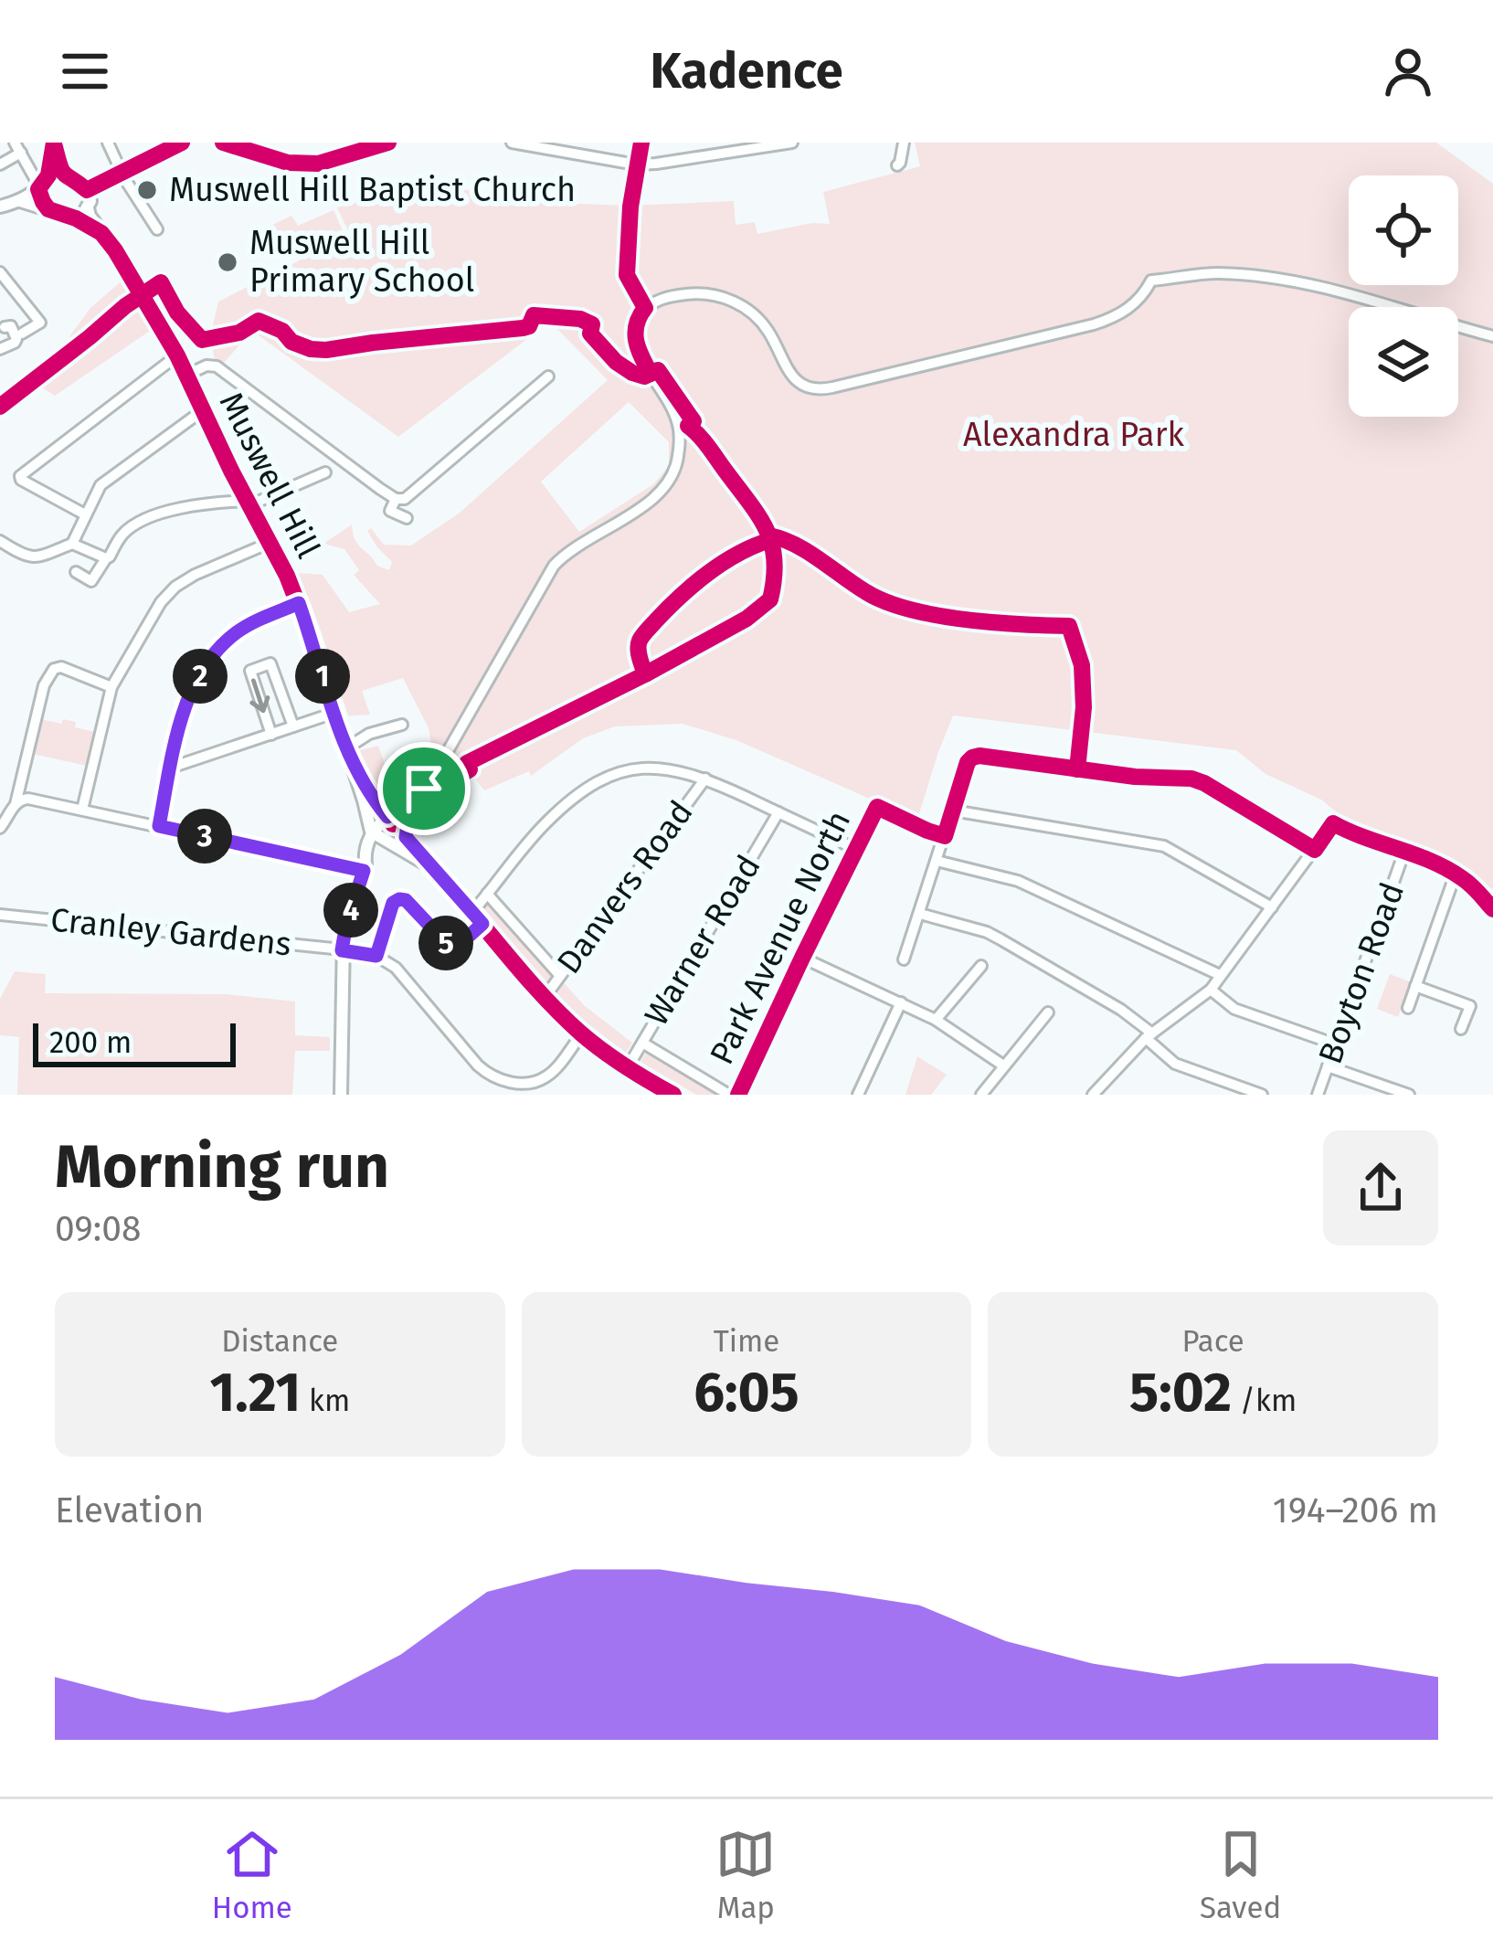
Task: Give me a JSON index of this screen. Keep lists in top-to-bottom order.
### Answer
{
  "streets": {
    "main road": ["Muswell Hill"],
    "street": [
      "Danvers Road",
      "Cranley Gardens",
      "Park Avenue North",
      "Warner Road",
      "Boyton Road"
    ]
  },
  "parks": ["Alexandra Park"],
  "places": ["Muswell Hill Baptist Church", "Muswell Hill Primary School"],
  "scale_bar": "200 m",
  "page": {
    "header": "Kadence",
    "pins": [
      "1",
      "2",
      "3",
      "4",
      "5"
    ],
    "scale": "200 m",
    "heading": ["Morning run", "09:08"],
    "stats": [
      ["Distance", "1.21 km"],
      ["Time", "6:05"],
      ["Pace", "5:02 /km"]
    ],
    "chart": ["Elevation", "194–206 m"],
    "tabs": ["Home", "Map", "Saved"]
  }
}
